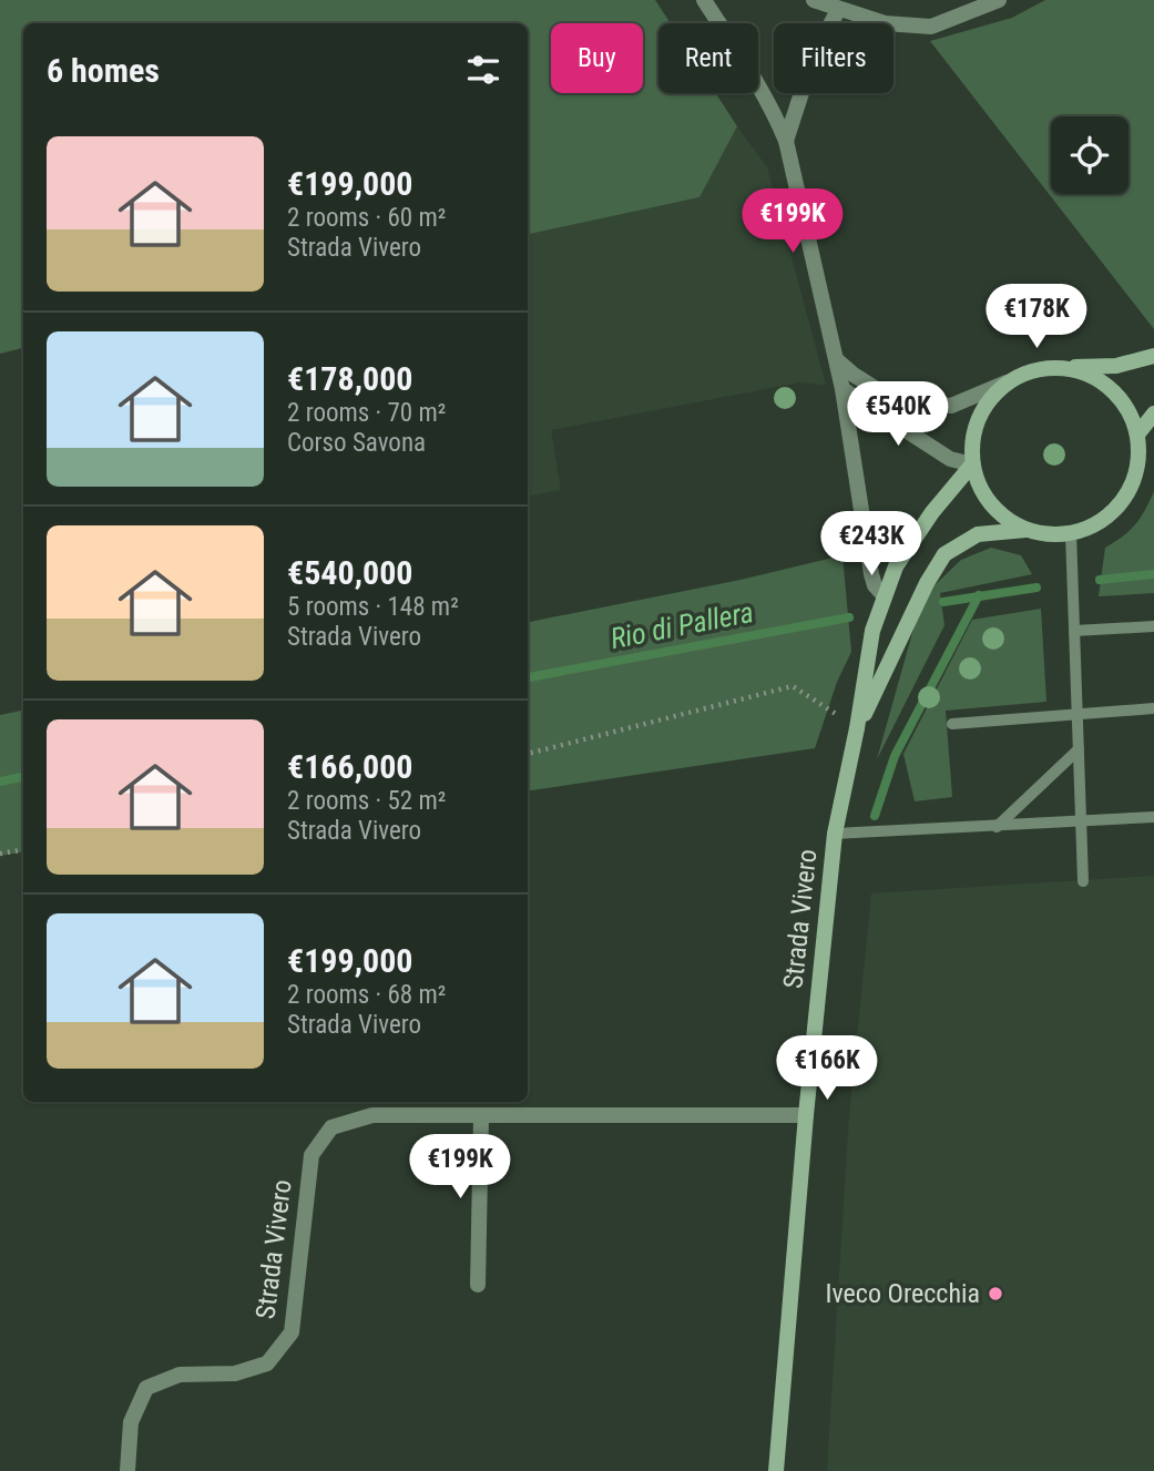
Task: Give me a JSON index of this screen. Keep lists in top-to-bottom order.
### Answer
{
  "streets": {
    "street": ["Strada Vivero"]
  },
  "water": ["Rio di Pallera"],
  "places": ["Iveco Orecchia"],
  "page": {
    "chip": ["Buy", "Rent", "Filters"],
    "heading": "6 homes",
    "list": [
      {
        "name": "€199,000",
        "note": "2 rooms · 60 m² · Strada Vivero"
      },
      {
        "name": "€178,000",
        "note": "2 rooms · 70 m² · Corso Savona"
      },
      {
        "name": "€540,000",
        "note": "5 rooms · 148 m² · Strada Vivero"
      },
      {
        "name": "€166,000",
        "note": "2 rooms · 52 m² · Strada Vivero"
      },
      {
        "name": "€199,000",
        "note": "2 rooms · 68 m² · Strada Vivero"
      }
    ],
    "price": [
      "€199K",
      "€178K",
      "€540K",
      "€243K",
      "€166K",
      "€199K"
    ]
  }
}
